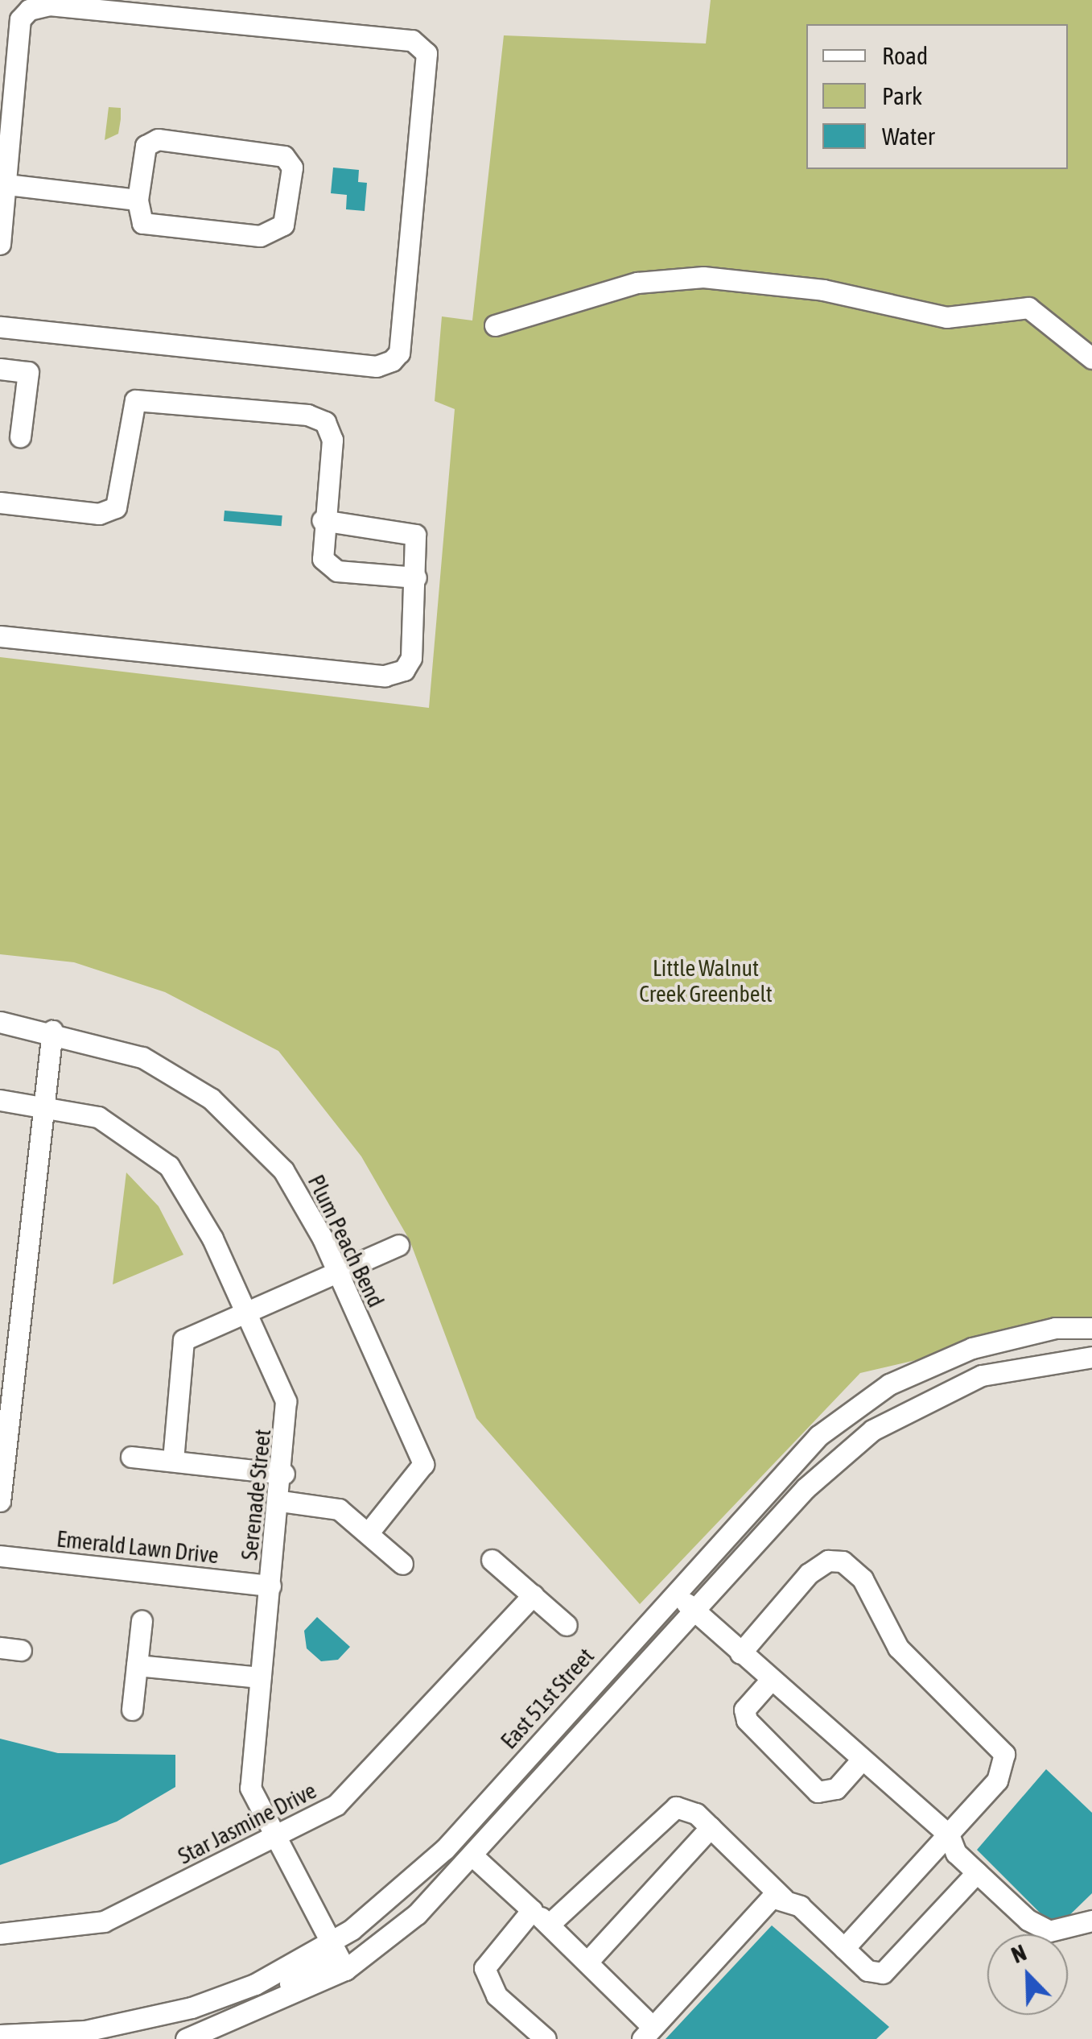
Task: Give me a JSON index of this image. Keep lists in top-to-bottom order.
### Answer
{
  "streets": {
    "street": [
      "Plum Peach Bend",
      "Serenade Street",
      "Emerald Lawn Drive",
      "East 51st Street",
      "Star Jasmine Drive"
    ]
  },
  "crossings": [
    ["Serenade Street", "Emerald Lawn Drive"],
    ["Serenade Street", "East 51st Street"],
    ["Serenade Street", "Star Jasmine Drive"]
  ],
  "parks": ["Little Walnut Creek Greenbelt"],
  "legend": ["Road", "Park", "Water"],
  "north": "top left"
}
